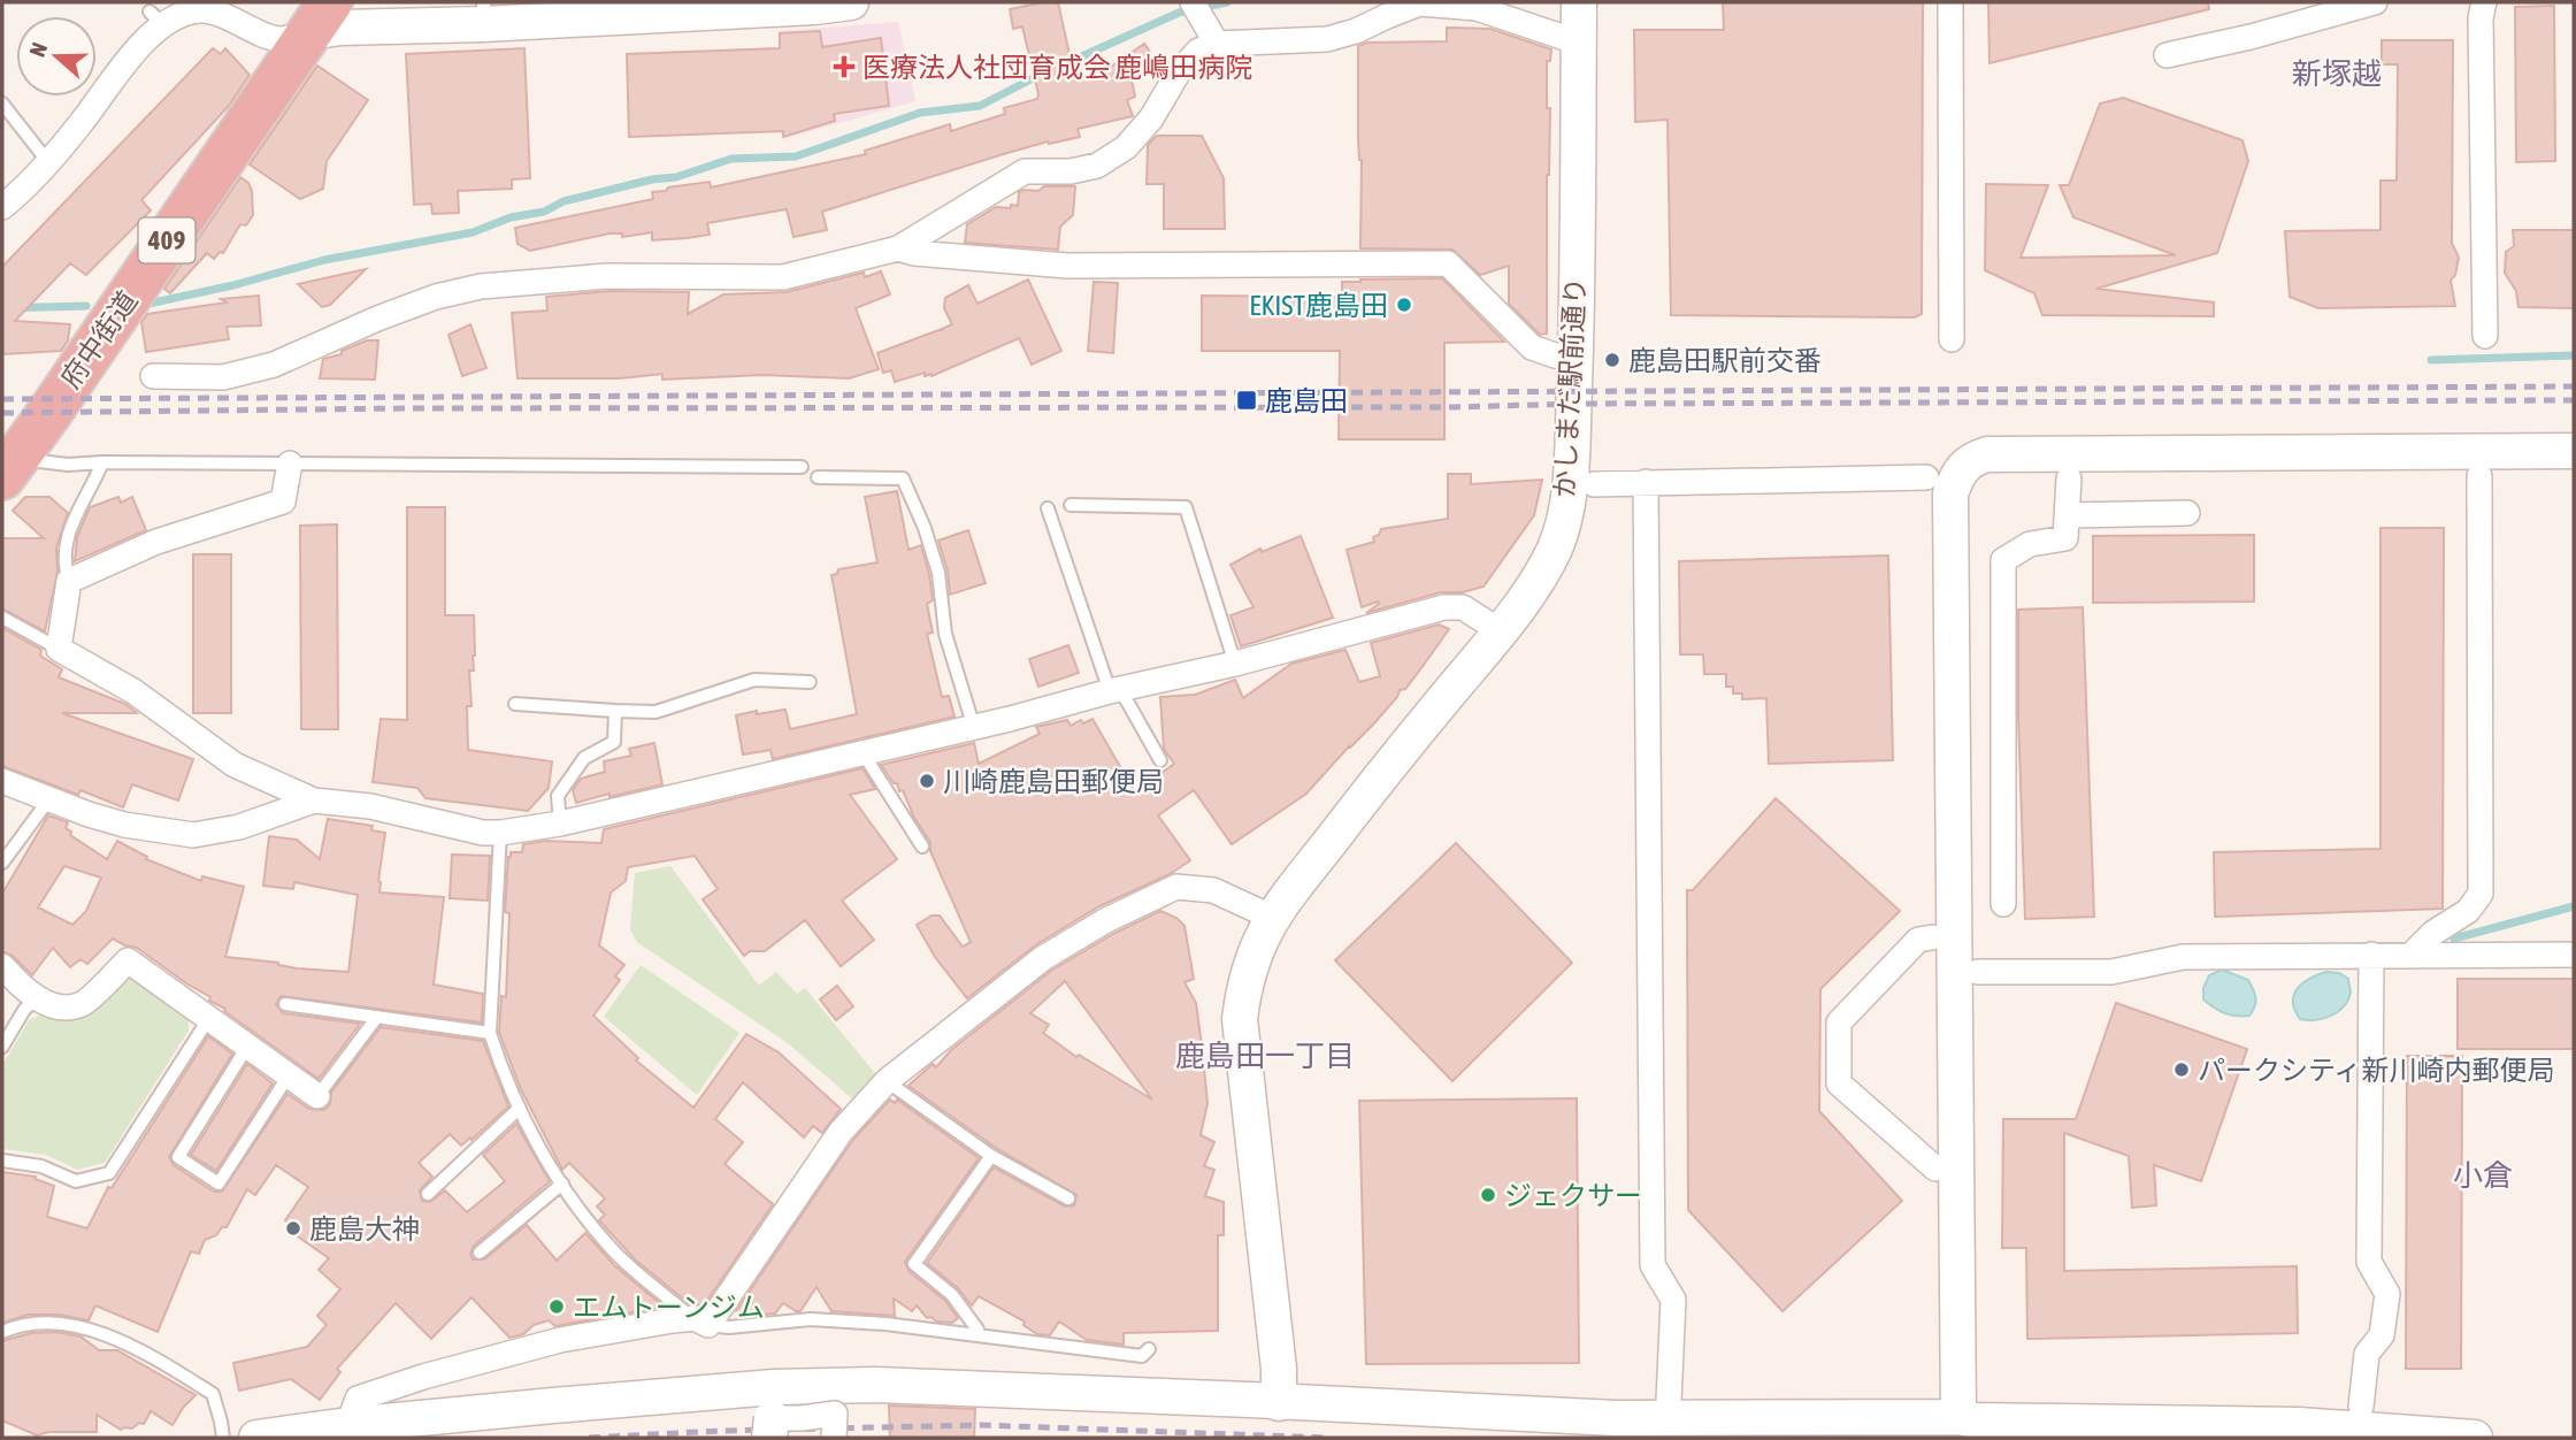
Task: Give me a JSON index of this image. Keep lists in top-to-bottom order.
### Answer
{
  "streets": {
    "highway": ["409", "府中街道"],
    "street": ["かしまだ駅前通り"]
  },
  "districts": ["新塚越", "鹿島田一丁目", "小倉"],
  "places": {
    "health": ["医療法人社団育成会 鹿嶋田病院"],
    "other": [
      "EKIST鹿島田",
      "鹿島田駅前交番",
      "川崎鹿島田郵便局",
      "パークシティ新川崎内郵便局",
      "ジェクサー",
      "鹿島大神",
      "エムトーンジム"
    ],
    "transit": ["鹿島田"]
  },
  "north": "left"
}
